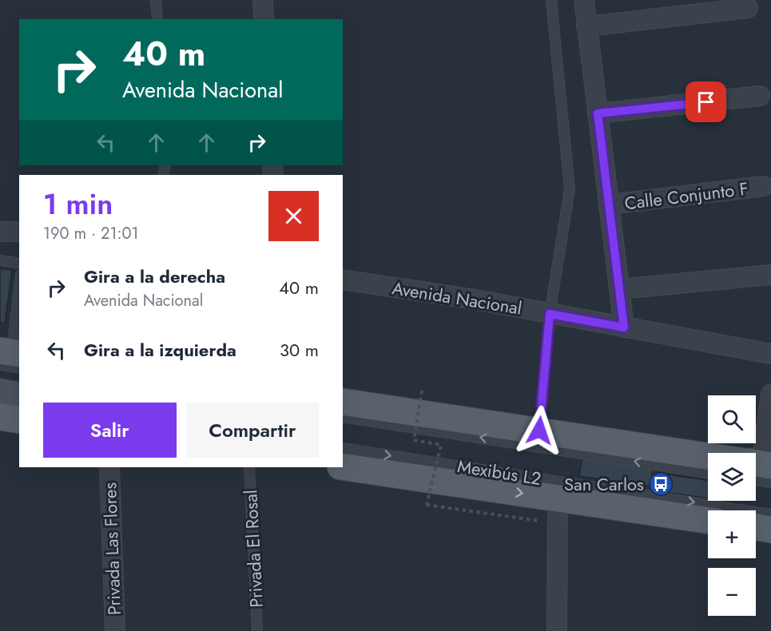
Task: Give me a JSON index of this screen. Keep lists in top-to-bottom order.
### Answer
{
  "streets": {
    "street": ["Calle Conjunto F", "Avenida Nacional", "Privada Las Flores"],
    "lane": ["Mexibús L2", "Privada El Rosal"]
  },
  "places": {
    "bus stop": ["San Carlos"]
  },
  "page": {
    "turn": ["40 m", "Avenida Nacional"],
    "heading": ["1 min", "190 m · 21:01"],
    "list": [
      {
        "name": "Gira a la derecha",
        "note": "Avenida Nacional",
        "value": "40 m"
      },
      {
        "name": "Gira a la izquierda",
        "value": "30 m"
      }
    ],
    "buttons": ["Salir", "Compartir"],
    "map_buttons": ["+", "−"]
  }
}
